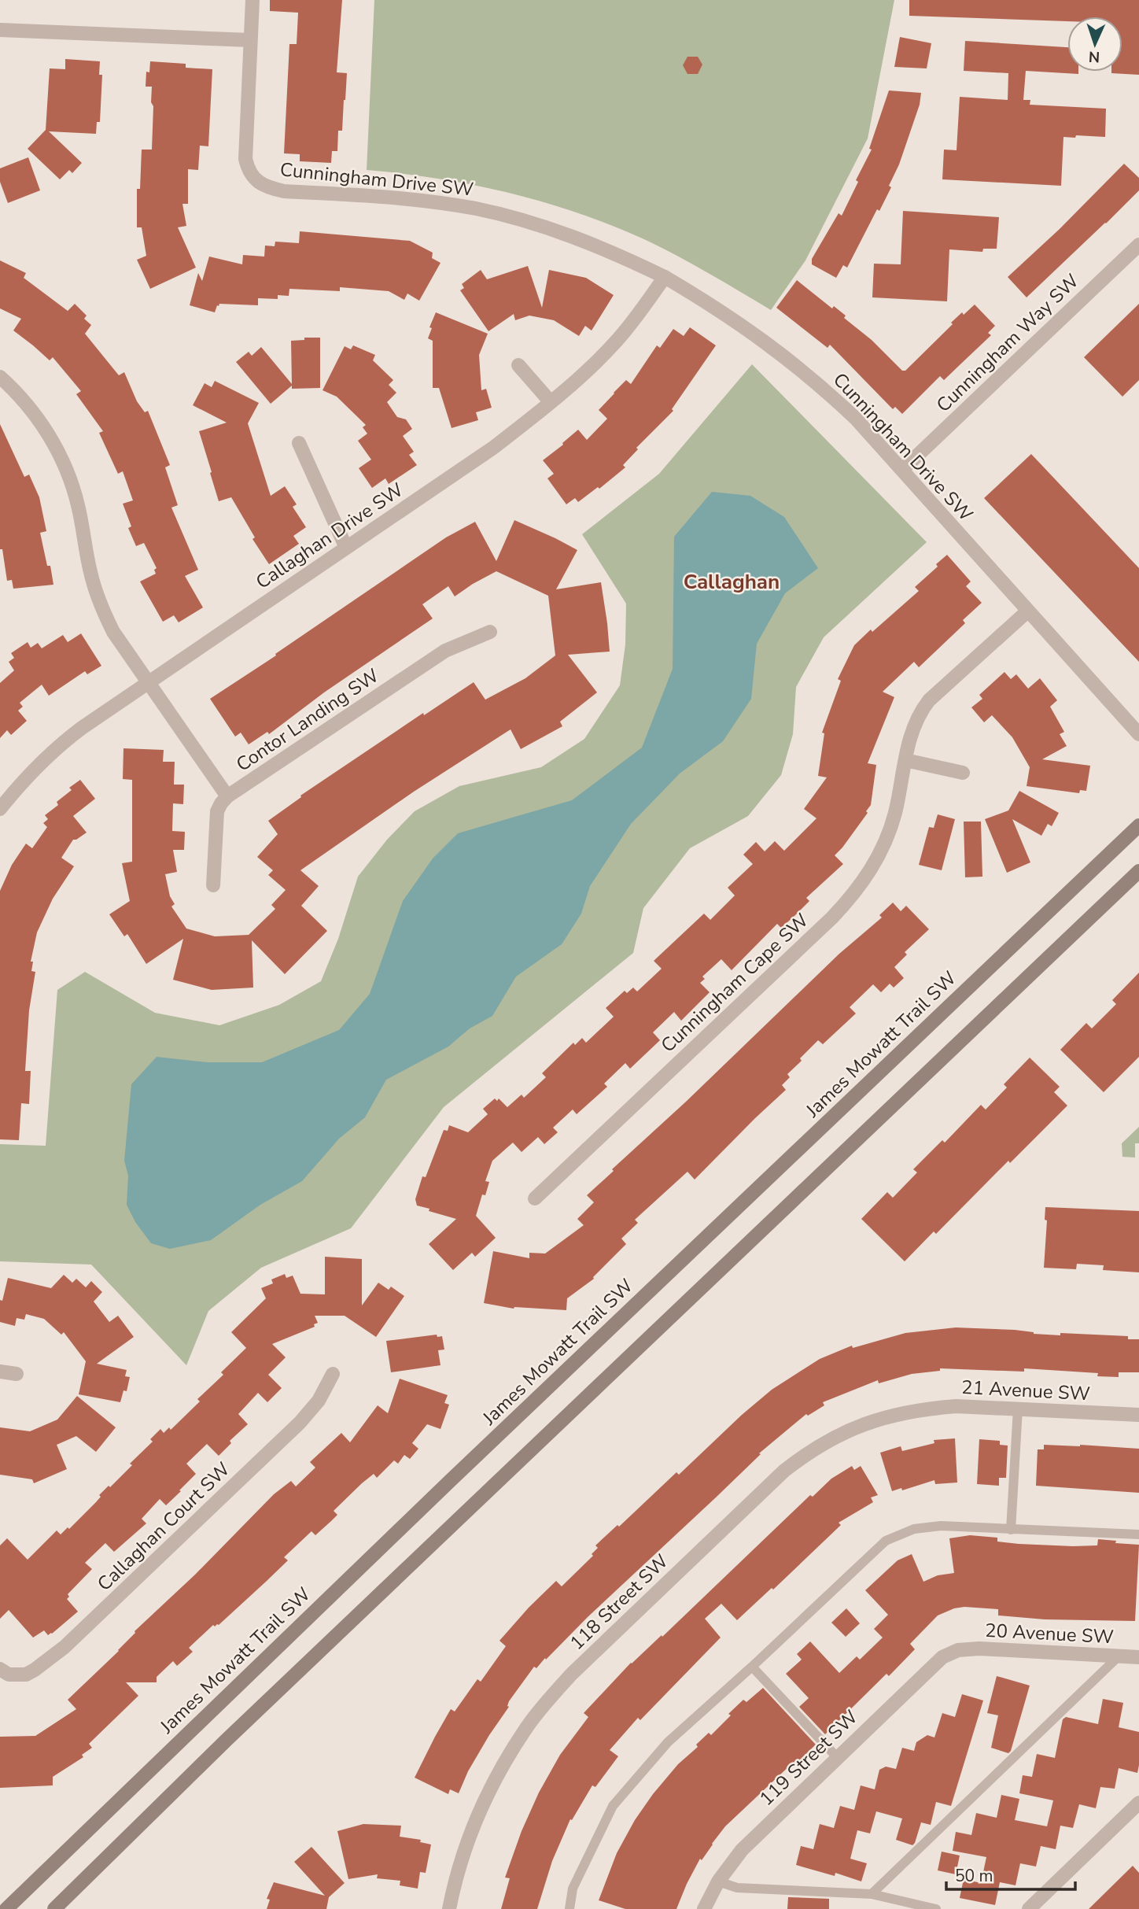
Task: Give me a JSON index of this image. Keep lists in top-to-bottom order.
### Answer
{
  "streets": {
    "main road": ["James Mowatt Trail SW"],
    "street": [
      "Cunningham Drive SW",
      "Cunningham Way SW",
      "Callaghan Drive SW",
      "Contor Landing SW",
      "Cunningham Cape SW",
      "21 Avenue SW",
      "Callaghan Court SW",
      "118 Street SW",
      "20 Avenue SW",
      "119 Street SW"
    ]
  },
  "crossings": [
    ["Cunningham Drive SW", "Cunningham Way SW"],
    ["Cunningham Drive SW", "Callaghan Drive SW"],
    ["Cunningham Drive SW", "Cunningham Cape SW"],
    ["21 Avenue SW", "118 Street SW"],
    ["20 Avenue SW", "119 Street SW"]
  ],
  "districts": ["Callaghan"],
  "scale_bar": "50 m",
  "north": "bottom"
}
